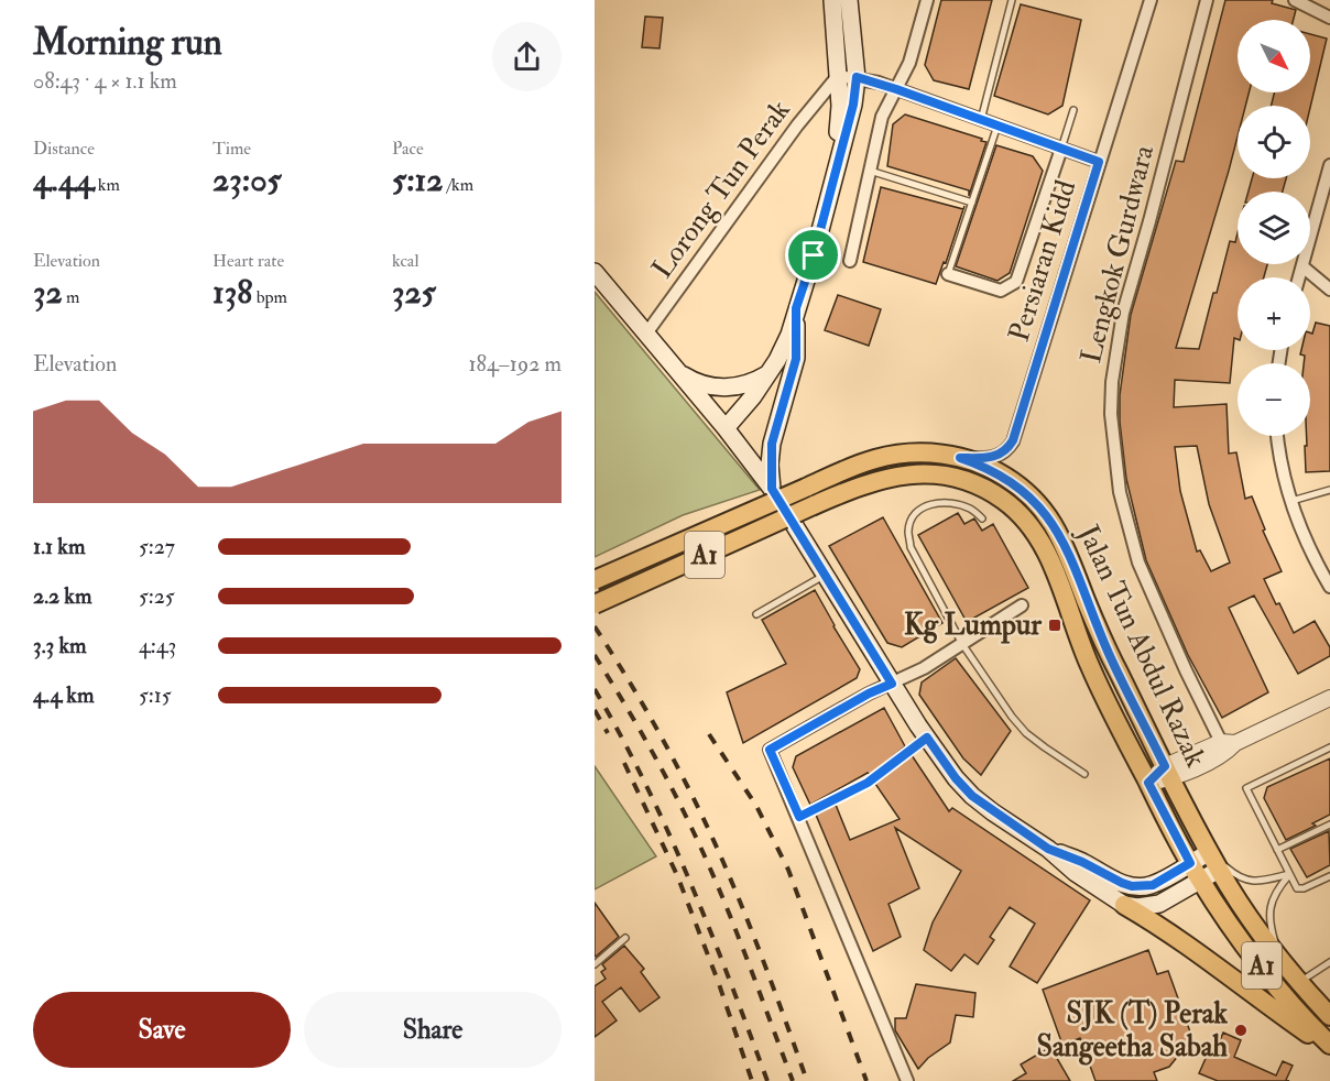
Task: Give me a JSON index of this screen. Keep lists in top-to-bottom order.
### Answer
{
  "streets": {
    "main road": ["A1", "Jalan Tun Abdul Razak"],
    "street": ["Lorong Tun Perak", "Lengkok Gurdwara", "Persiaran Kidd"]
  },
  "crossings": [
    ["Persiaran Kidd", "Jalan Tun Abdul Razak"]
  ],
  "places": {
    "transit": ["Kg Lumpur"],
    "other": ["SJK (T) Perak Sangeetha Sabah"]
  },
  "north": "bottom right",
  "page": {
    "heading": ["Morning run", "08:43 · 4 × 1.1 km"],
    "map_buttons": ["+", "−"],
    "stats": [
      ["Distance", "4.44 km"],
      ["Time", "23:05"],
      ["Pace", "5:12 /km"],
      ["Elevation", "32 m"],
      ["Heart rate", "138 bpm"],
      ["kcal", "325"]
    ],
    "chart": ["Elevation", "184–192 m"],
    "list": [
      {
        "name": "1.1 km",
        "note": "5:27"
      },
      {
        "name": "2.2 km",
        "note": "5:25"
      },
      {
        "name": "3.3 km",
        "note": "4:43"
      },
      {
        "name": "4.4 km",
        "note": "5:15"
      }
    ],
    "buttons": ["Save", "Share"]
  }
}
